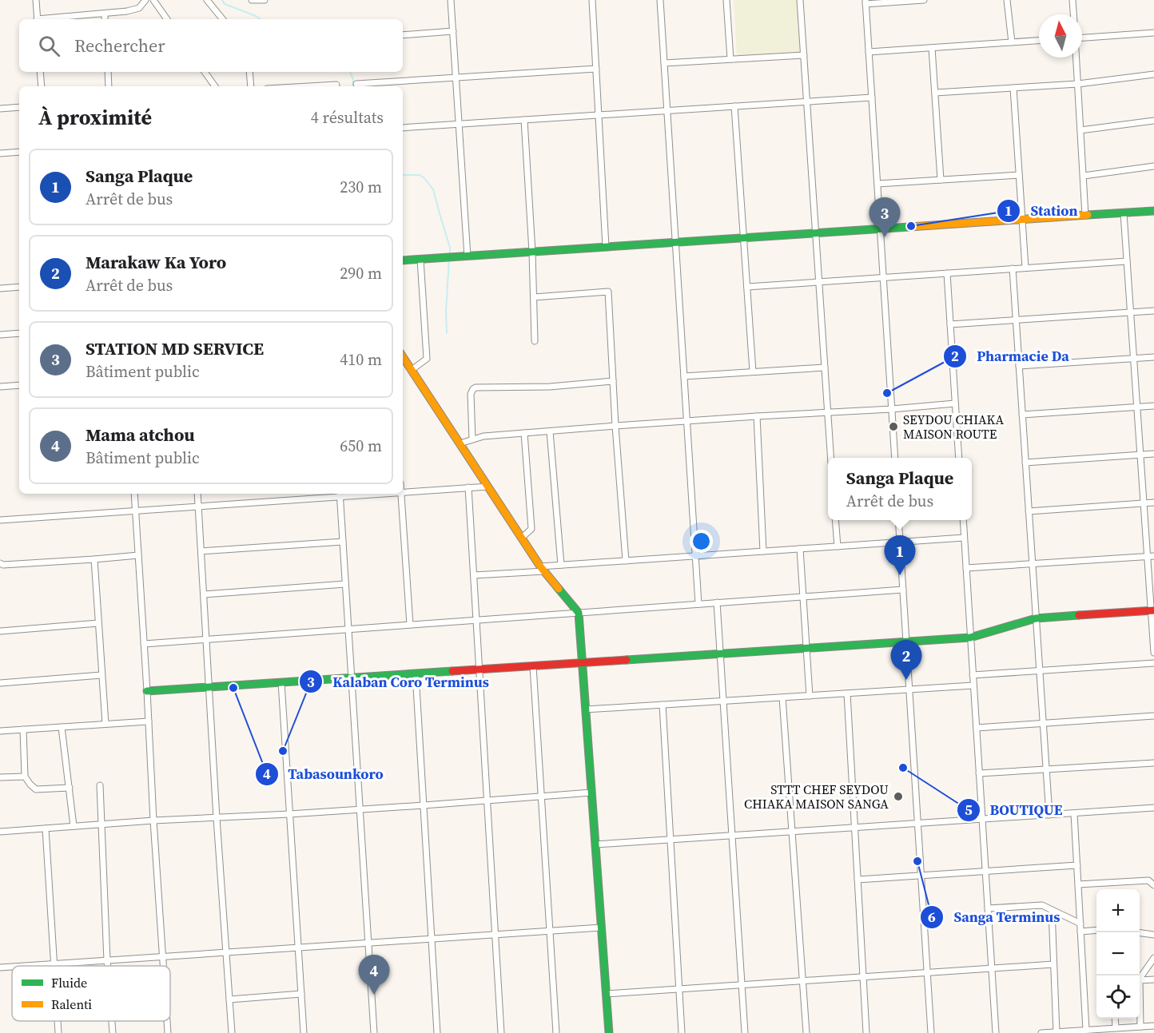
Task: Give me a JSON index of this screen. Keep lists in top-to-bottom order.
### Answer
{
  "places": [
    "Station",
    "Pharmacie Da",
    "SEYDOU CHIAKA MAISON ROUTE",
    "Tabasounkoro",
    "Kalaban Coro Terminus",
    "BOUTIQUE",
    "STTT CHEF SEYDOU CHIAKA MAISON SANGA",
    "Sanga Terminus"
  ],
  "legend": ["Fluide", "Ralenti"],
  "north": "top",
  "page": {
    "search": "Rechercher",
    "heading": ["À proximité", "4 résultats"],
    "list": [
      {
        "mark": "1",
        "name": "Sanga Plaque",
        "note": "Arrêt de bus",
        "value": "230 m"
      },
      {
        "mark": "2",
        "name": "Marakaw Ka Yoro",
        "note": "Arrêt de bus",
        "value": "290 m"
      },
      {
        "mark": "3",
        "name": "STATION MD SERVICE",
        "note": "Bâtiment public",
        "value": "410 m"
      },
      {
        "mark": "4",
        "name": "Mama atchou",
        "note": "Bâtiment public",
        "value": "650 m"
      }
    ],
    "pins": [
      "3",
      "1",
      "2",
      "4"
    ],
    "popup": ["Sanga Plaque", "Arrêt de bus"],
    "map_buttons": ["+", "−"]
  }
}
